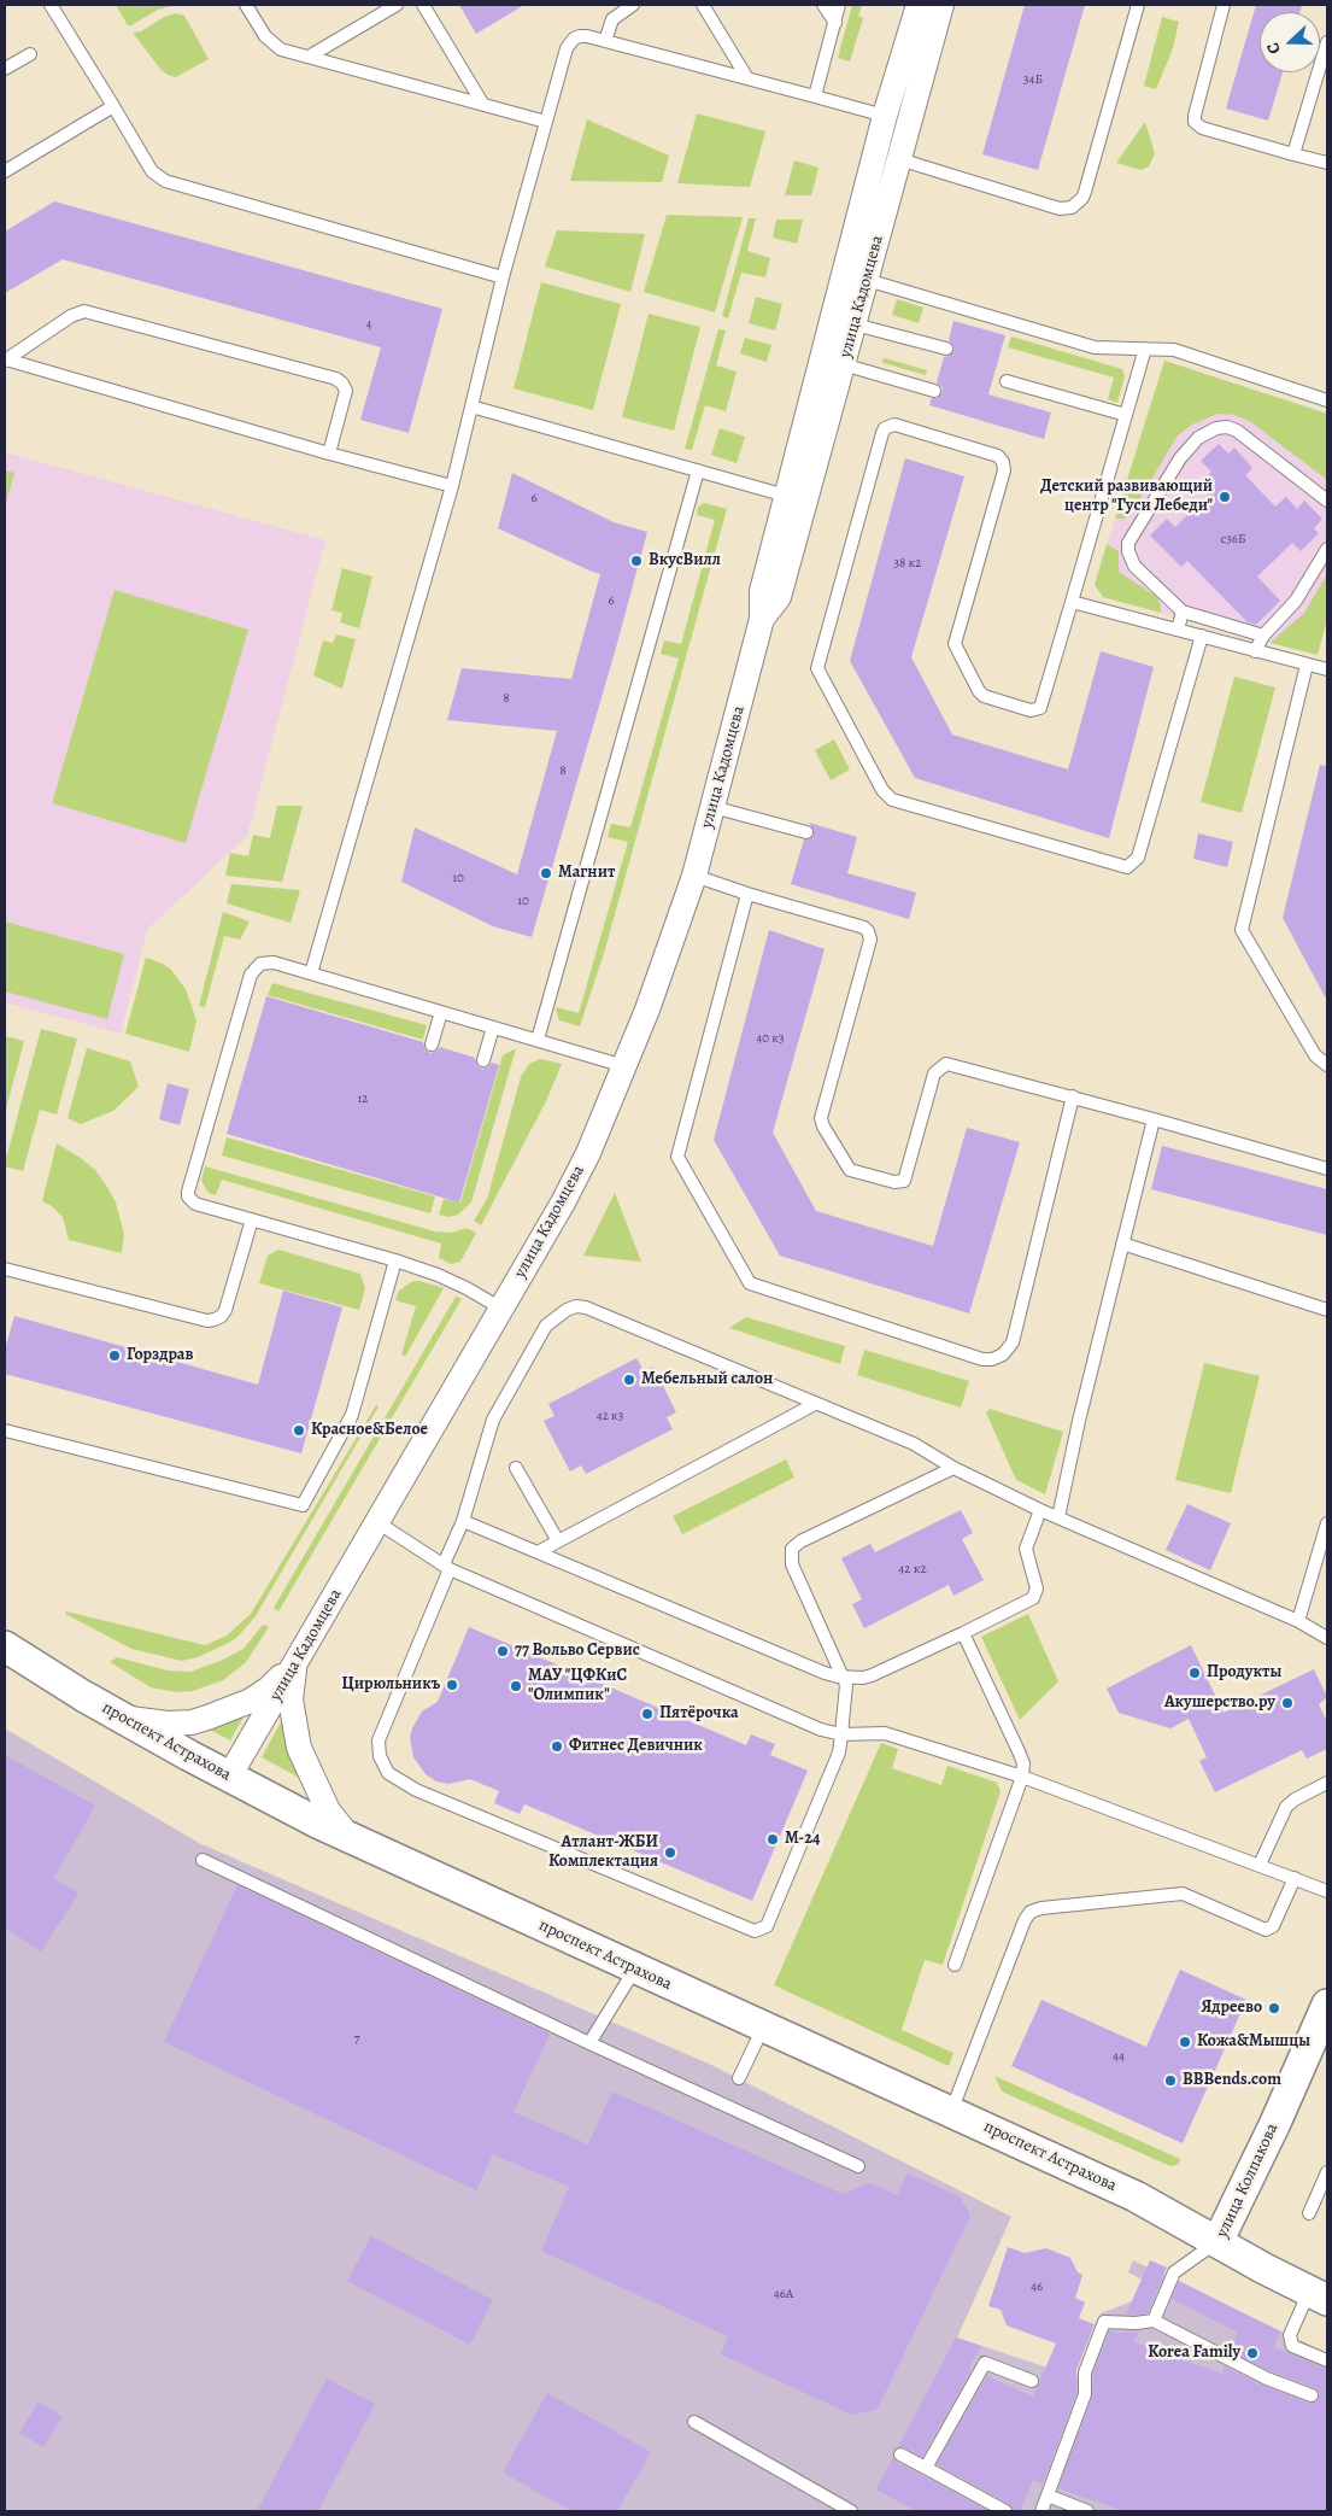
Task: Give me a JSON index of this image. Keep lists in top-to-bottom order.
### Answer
{
  "streets": {
    "street": ["улица Кадомцева", "проспект Астрахова", "улица Колпакова"]
  },
  "crossings": [
    ["улица Кадомцева", "проспект Астрахова"],
    ["проспект Астрахова", "улица Колпакова"]
  ],
  "places": [
    "Детский развивающий центр \"Гуси Лебеди\"",
    "ВкусВилл",
    "Магнит",
    "Горздрав",
    "Мебельный салон",
    "Красное&Белое",
    "77 Вольво Сервис",
    "Продукты",
    "Цирюльникъ",
    "МАУ \"ЦФКиС \"Олимпик\"",
    "Акушерство.ру",
    "Пятёрочка",
    "Фитнес Девичник",
    "М-24",
    "Атлант-ЖБИ Комплектация",
    "Ядреево",
    "Кожа&Мышцы",
    "BBBends.com",
    "Korea Family"
  ],
  "house_numbers": [
    "34Б",
    "4",
    "6",
    "с36Б",
    "38 к2",
    "6",
    "8",
    "8",
    "10",
    "10",
    "40 к3",
    "12",
    "42 к3",
    "42 к2",
    "7",
    "44",
    "46",
    "46А"
  ],
  "north": "left"
}
